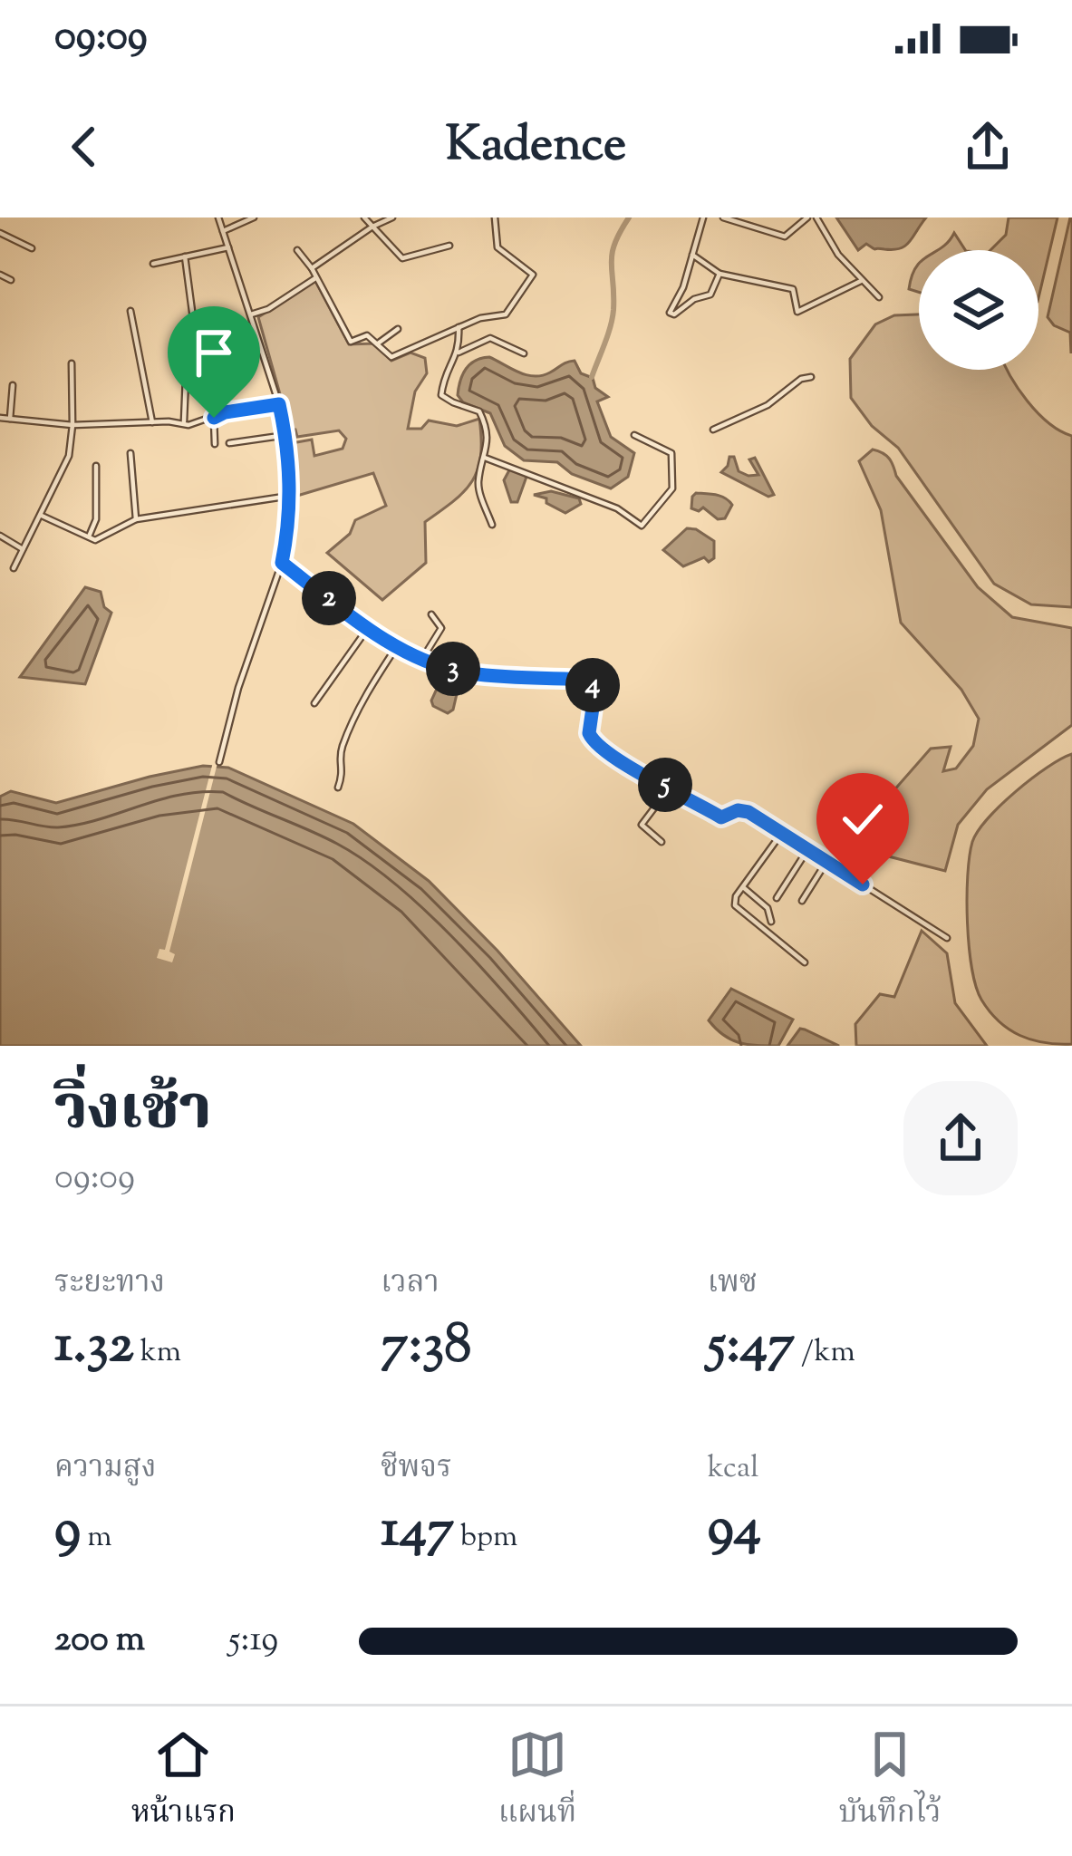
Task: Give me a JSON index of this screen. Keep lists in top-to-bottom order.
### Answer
{
  "page": {
    "status": "09:09",
    "header": "Kadence",
    "pins": [
      "2",
      "3",
      "4",
      "5"
    ],
    "heading": ["วิ่งเช้า", "09:09"],
    "stats": [
      ["ระยะทาง", "1.32 km"],
      ["เวลา", "7:38"],
      ["เพซ", "5:47 /km"],
      ["ความสูง", "9 m"],
      ["ชีพจร", "147 bpm"],
      ["kcal", "94"]
    ],
    "list": [
      {
        "name": "200 m",
        "note": "5:19"
      }
    ],
    "tabs": ["หน้าแรก", "แผนที่", "บันทึกไว้"]
  }
}
